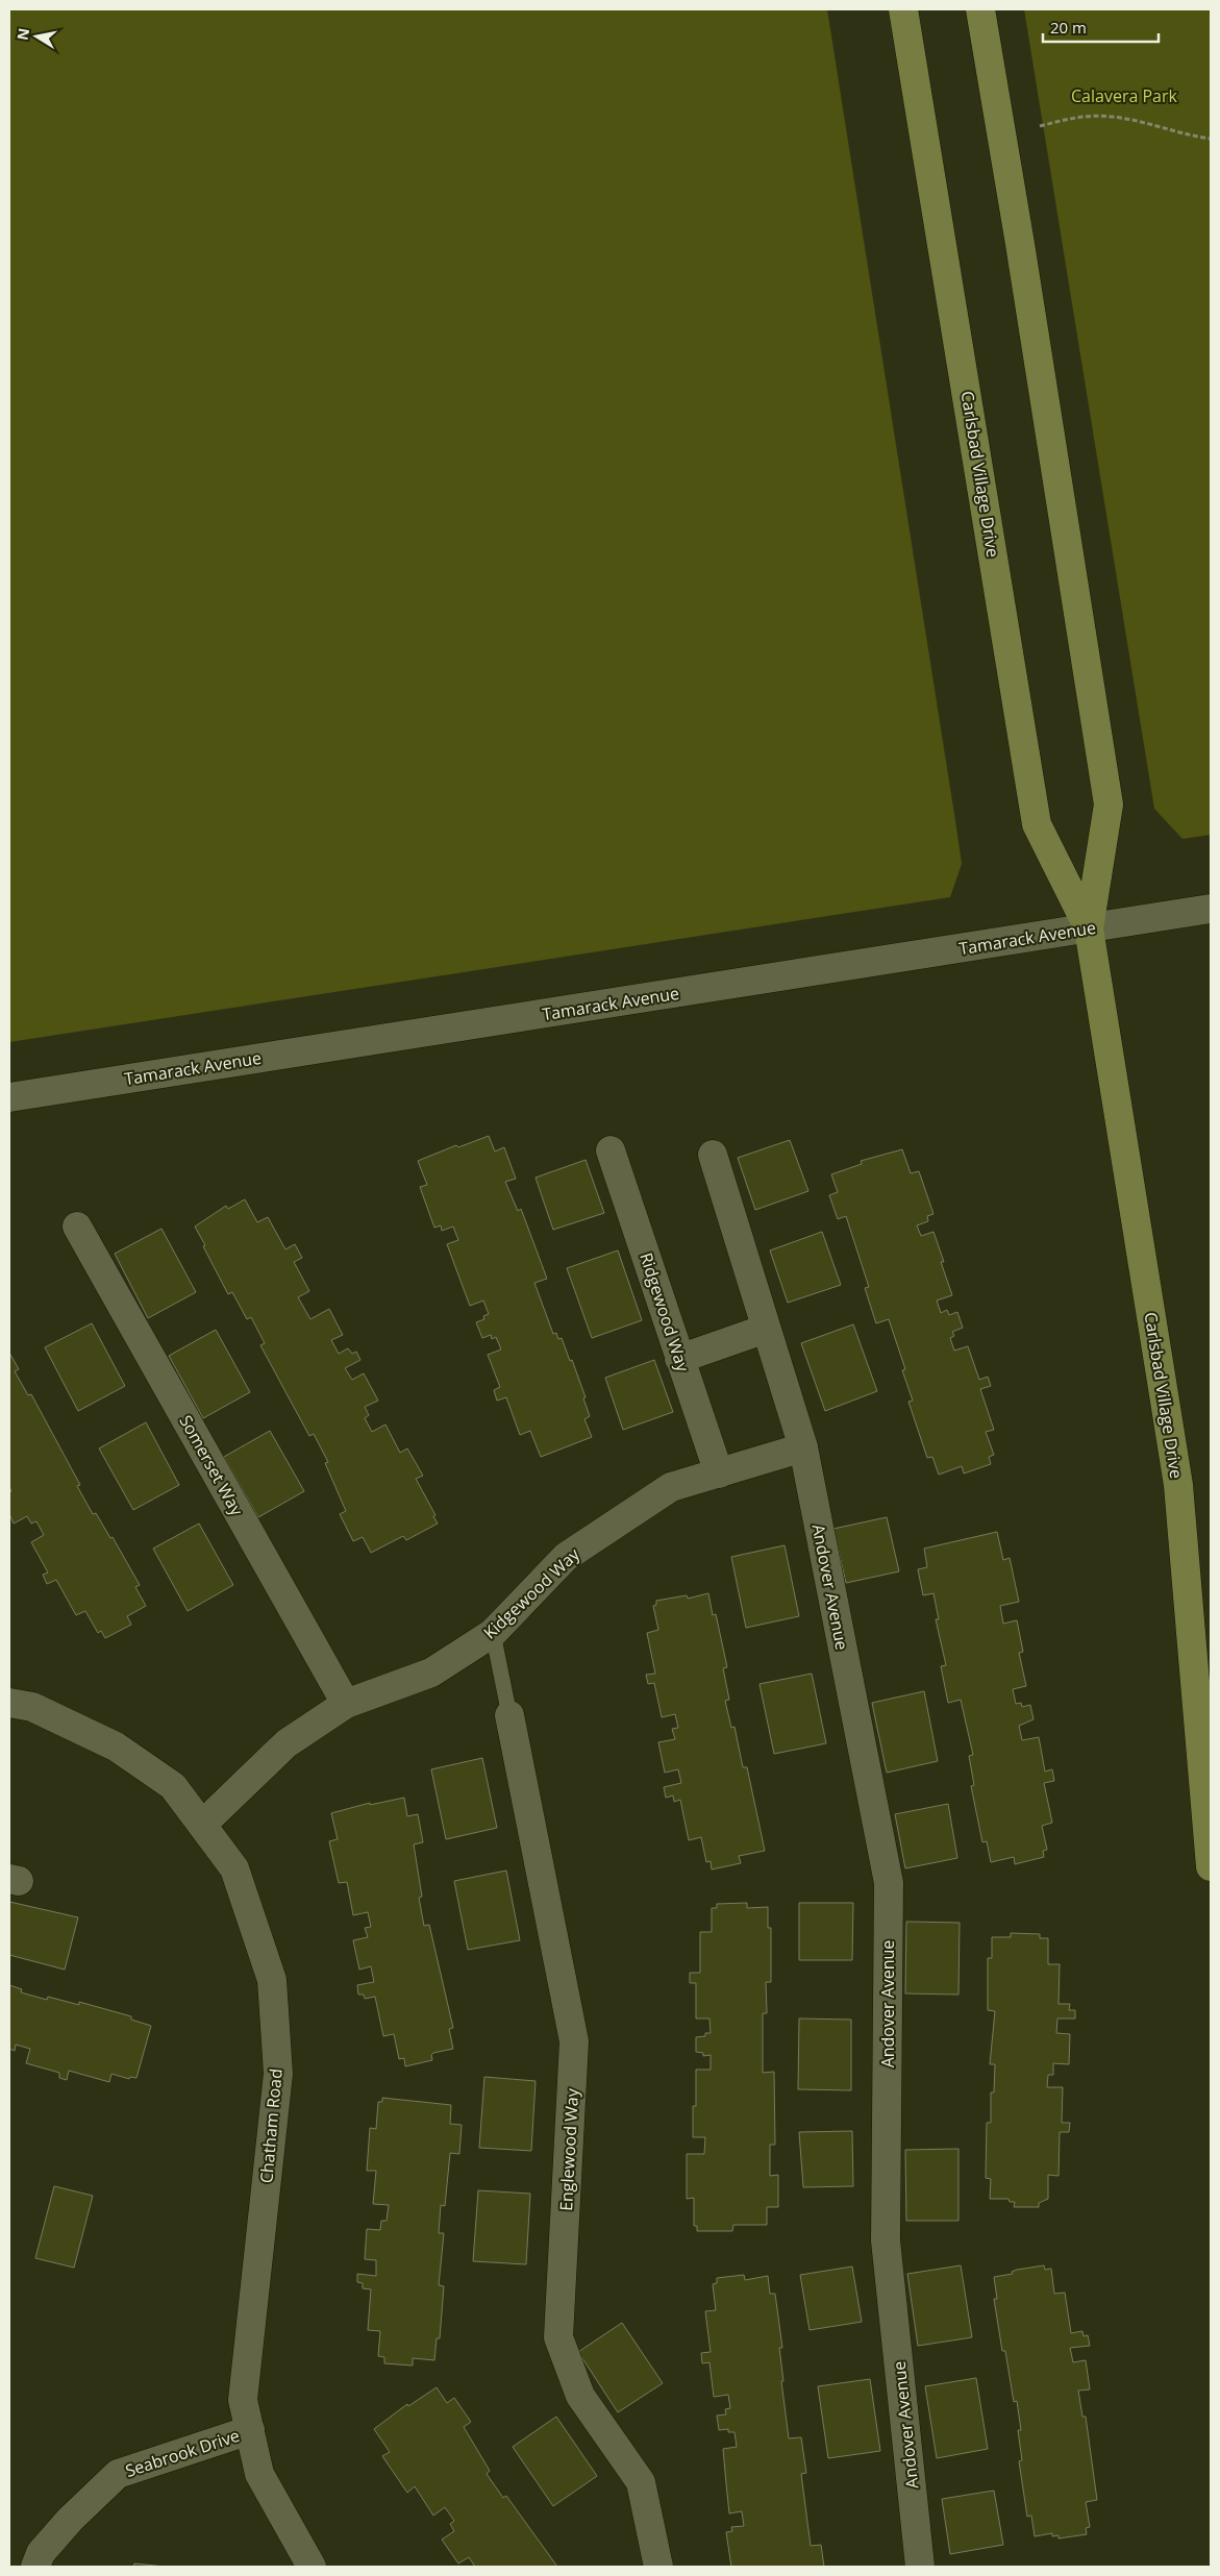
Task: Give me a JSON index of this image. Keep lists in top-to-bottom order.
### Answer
{
  "streets": {
    "main road": ["Carlsbad Village Drive"],
    "street": [
      "Tamarack Avenue",
      "Ridgewood Way",
      "Somerset Way",
      "Andover Avenue",
      "Kidgewood Way",
      "Chatham Road",
      "Englewood Way",
      "Seabrook Drive"
    ]
  },
  "crossings": [
    ["Carlsbad Village Drive", "Tamarack Avenue"],
    ["Ridgewood Way", "Kidgewood Way"],
    ["Somerset Way", "Kidgewood Way"],
    ["Andover Avenue", "Kidgewood Way"],
    ["Kidgewood Way", "Chatham Road"],
    ["Chatham Road", "Seabrook Drive"]
  ],
  "parks": ["Calavera Park"],
  "scale_bar": "20 m",
  "north": "left"
}
